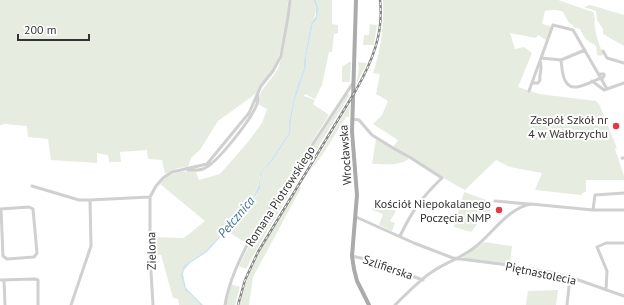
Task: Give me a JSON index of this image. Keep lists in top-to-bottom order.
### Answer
{
  "streets": {
    "main road": ["Wrocławska"],
    "street": [
      "Romana Piotrowskiego",
      "Zielona",
      "Szlifierska",
      "Piętnastolecia"
    ]
  },
  "crossings": [
    ["Wrocławska", "Romana Piotrowskiego"],
    ["Wrocławska", "Szlifierska"],
    ["Wrocławska", "Piętnastolecia"]
  ],
  "water": ["Pełcznica"],
  "places": ["Zespół Szkół nr 4 w Wałbrzychu", "Kościół Niepokalanego Poczęcia NMP"],
  "scale_bar": "200 m"
}
